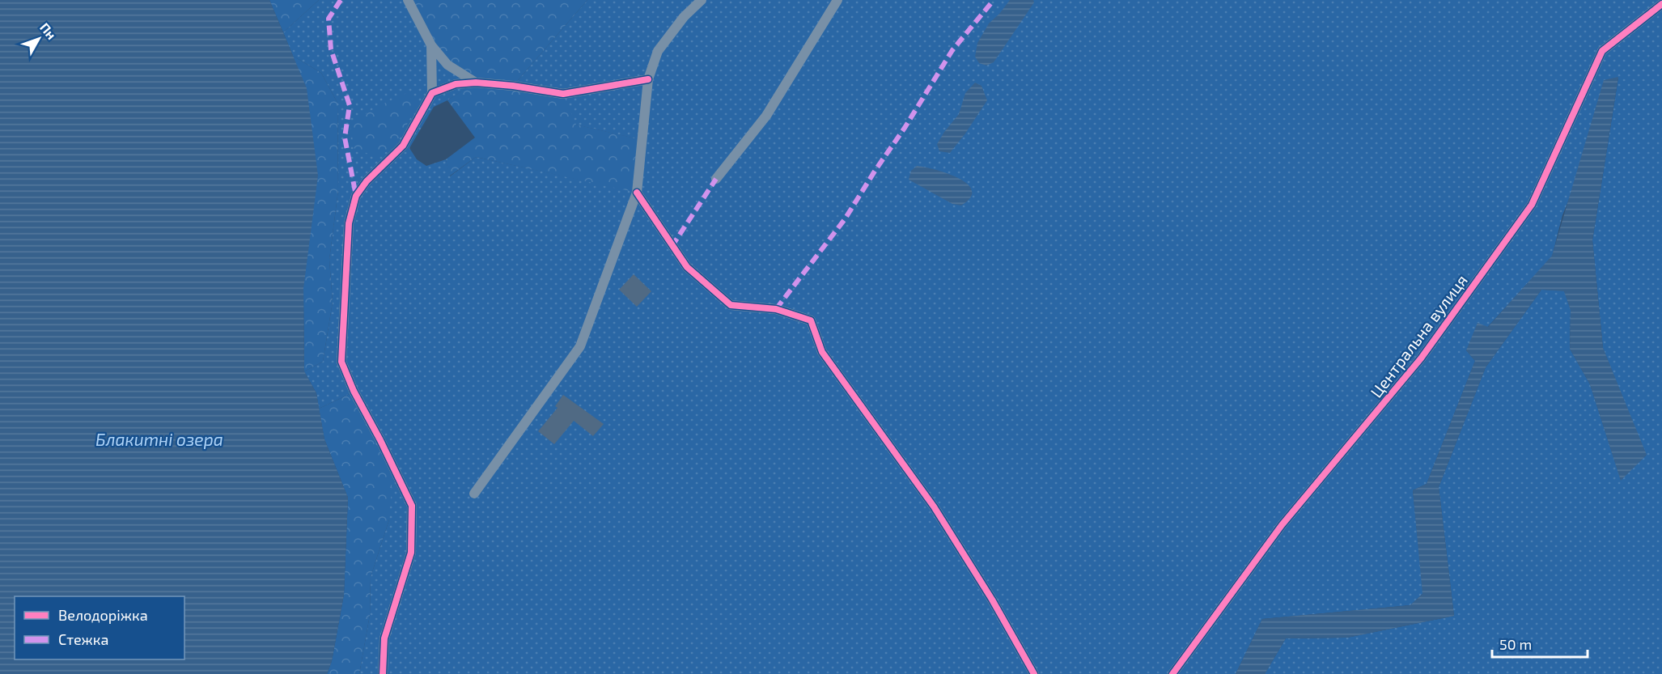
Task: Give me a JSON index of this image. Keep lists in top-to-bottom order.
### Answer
{
  "streets": {
    "street": ["Центральна вулиця"]
  },
  "water": ["Блакитні озера"],
  "legend": ["Велодоріжка", "Стежка"],
  "scale_bar": "50 m",
  "north": "top right"
}
